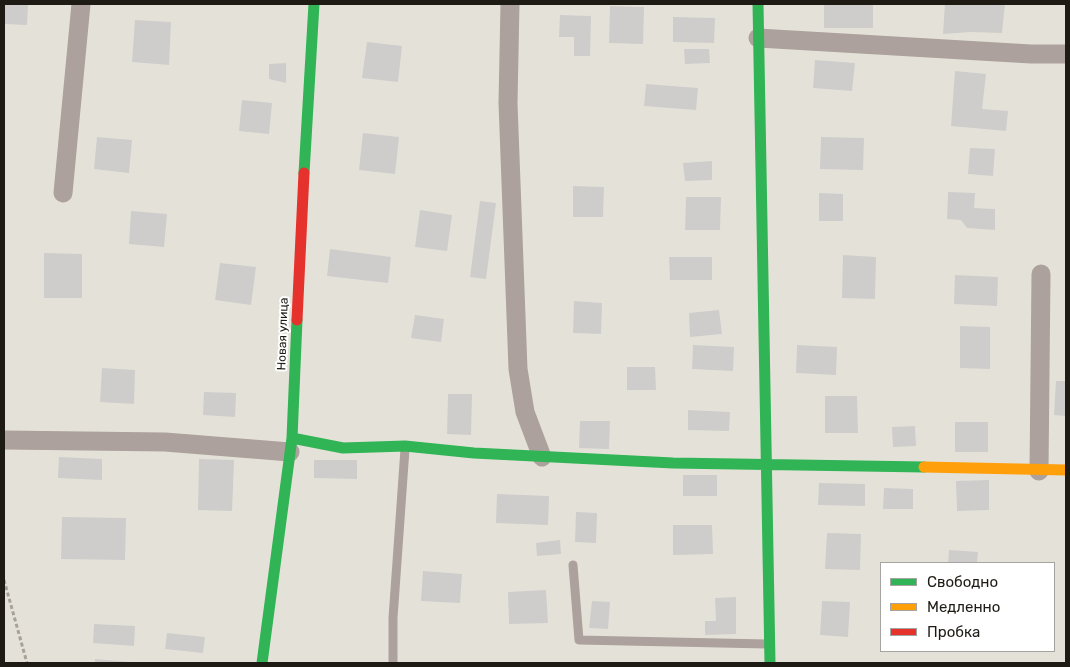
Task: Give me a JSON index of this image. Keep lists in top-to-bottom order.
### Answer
{
  "streets": {
    "street": ["Новая улица"]
  },
  "legend": ["Свободно", "Медленно", "Пробка"]
}
